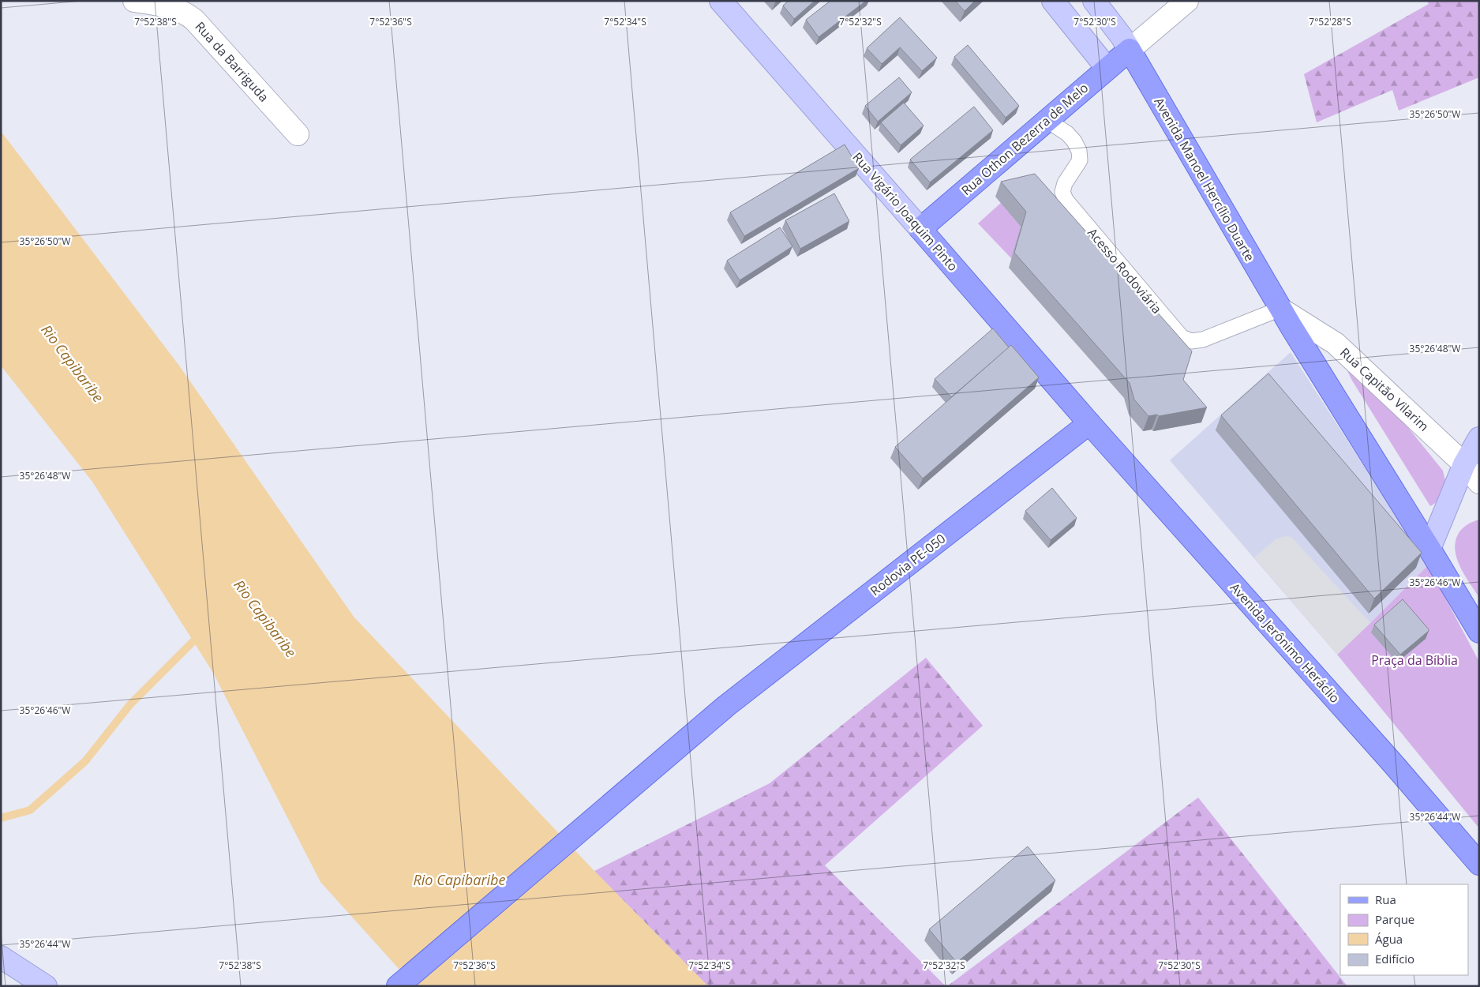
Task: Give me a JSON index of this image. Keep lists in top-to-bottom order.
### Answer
{
  "streets": {
    "main road": [
      "Rua Othon Bezerra de Melo",
      "Avenida Manoel Hercílio Duarte",
      "Rua Vigário Joaquim Pinto",
      "Rodovia PE-050",
      "Avenida Jerônimo Heráclio"
    ],
    "street": ["Rua da Barriguda", "Rua Capitão Vilarim"],
    "lane": ["Acesso Rodoviária"]
  },
  "crossings": [
    ["Rua Othon Bezerra de Melo", "Avenida Manoel Hercílio Duarte"],
    ["Rua Othon Bezerra de Melo", "Rua Vigário Joaquim Pinto"],
    ["Rua Othon Bezerra de Melo", "Acesso Rodoviária"],
    ["Avenida Manoel Hercílio Duarte", "Acesso Rodoviária"],
    ["Avenida Manoel Hercílio Duarte", "Rua Capitão Vilarim"],
    ["Rua Vigário Joaquim Pinto", "Rodovia PE-050"],
    ["Rua Vigário Joaquim Pinto", "Avenida Jerônimo Heráclio"],
    ["Acesso Rodoviária", "Rua Capitão Vilarim"],
    ["Rodovia PE-050", "Avenida Jerônimo Heráclio"]
  ],
  "water": ["Rio Capibaribe"],
  "parks": ["Praça da Bíblia"],
  "legend": [
    "Rua",
    "Parque",
    "Água",
    "Edifício"
  ],
  "coordinates": [
    "7°52'38\"S",
    "7°52'36\"S",
    "7°52'34\"S",
    "7°52'32\"S",
    "7°52'30\"S",
    "7°52'28\"S",
    "35°26'50\"W",
    "35°26'48\"W",
    "35°26'46\"W",
    "35°26'44\"W"
  ]
}
